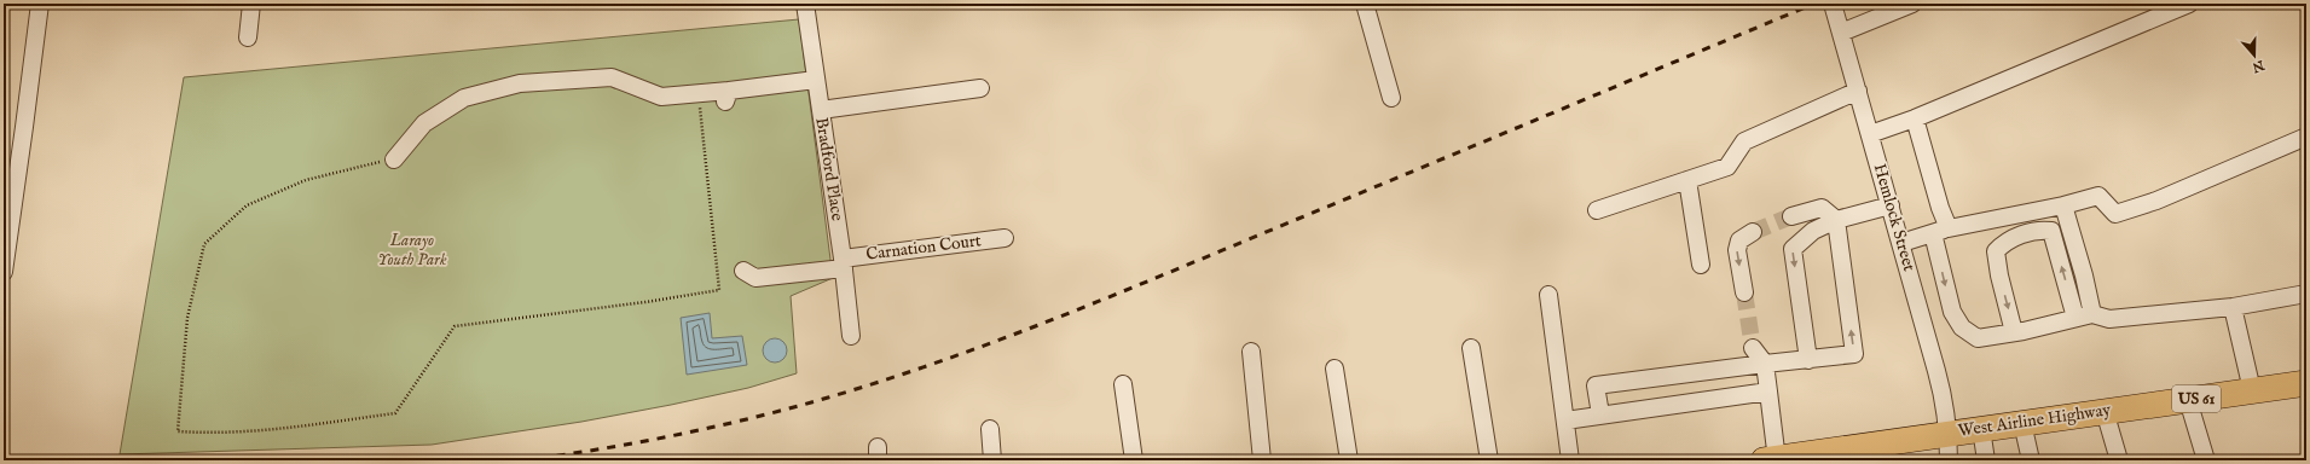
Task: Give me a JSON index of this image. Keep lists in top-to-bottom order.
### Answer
{
  "streets": {
    "highway": ["US 61", "West Airline Highway"],
    "street": ["Bradford Place", "Hemlock Street", "Carnation Court"]
  },
  "crossings": [
    ["Bradford Place", "Carnation Court"],
    ["Hemlock Street", "West Airline Highway"]
  ],
  "parks": ["Larayo Youth Park"],
  "north": "bottom"
}
